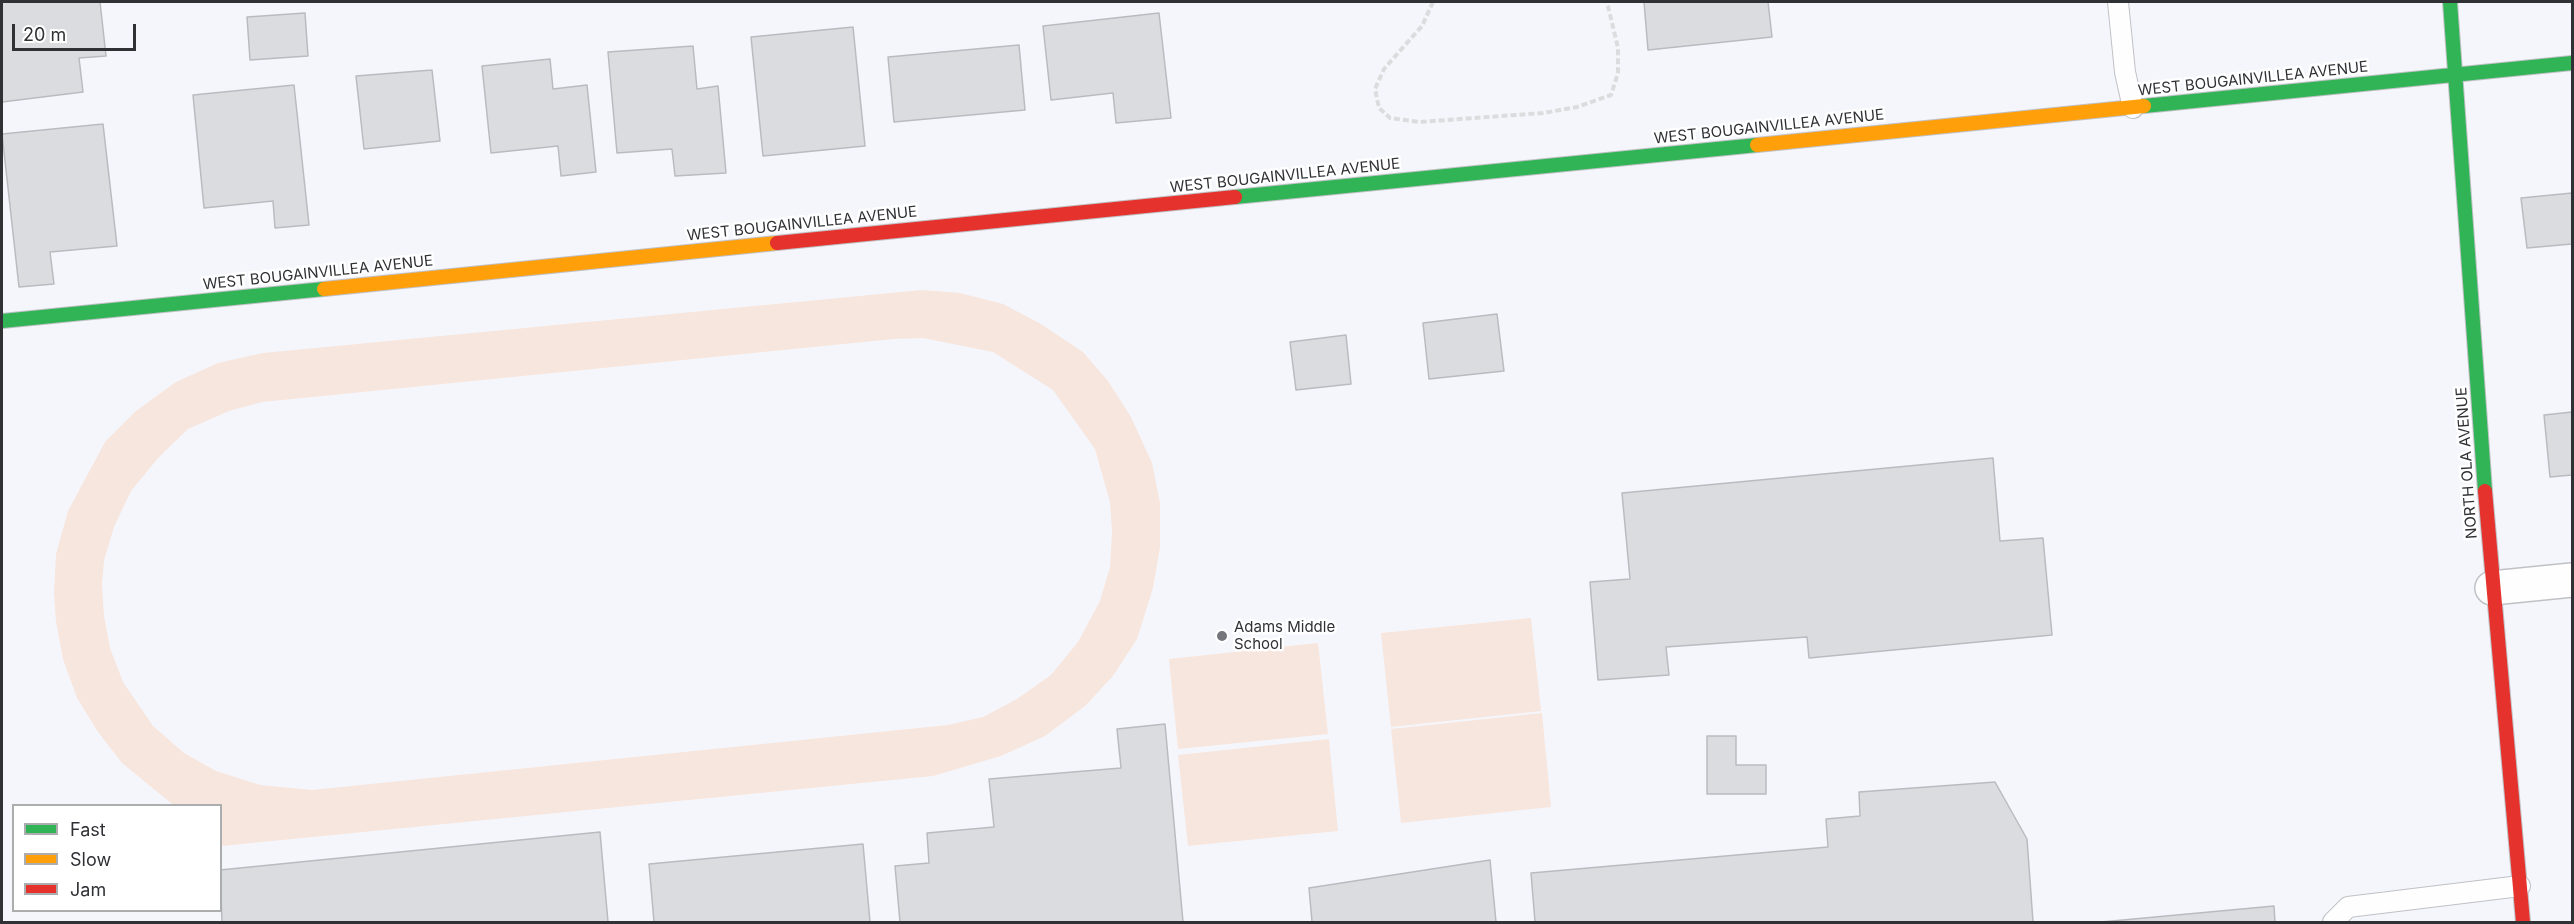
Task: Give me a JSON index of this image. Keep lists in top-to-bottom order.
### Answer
{
  "streets": {
    "street": ["WEST BOUGAINVILLEA AVENUE", "NORTH OLA AVENUE"]
  },
  "crossings": [
    ["WEST BOUGAINVILLEA AVENUE", "NORTH OLA AVENUE"]
  ],
  "places": ["Adams Middle School"],
  "legend": ["Fast", "Slow", "Jam"],
  "scale_bar": "20 m"
}
